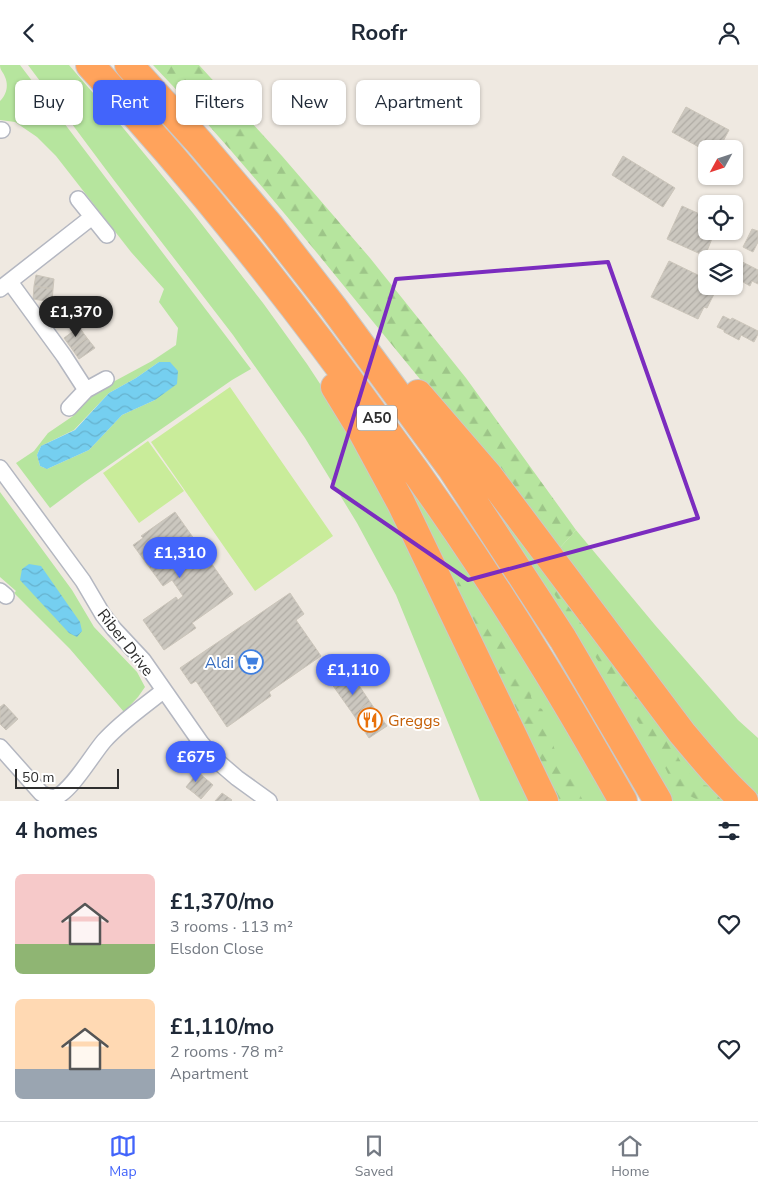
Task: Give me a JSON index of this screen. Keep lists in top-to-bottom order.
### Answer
{
  "streets": {
    "highway": ["A50"],
    "street": ["Riber Drive"]
  },
  "places": {
    "supermarket": ["Aldi"],
    "restaurant": ["Greggs"]
  },
  "scale_bar": "50 m",
  "north": "bottom left",
  "page": {
    "header": "Roofr",
    "chip": [
      "Buy",
      "Rent",
      "Filters",
      "New",
      "Apartment"
    ],
    "price": [
      "£1,370",
      "£1,310",
      "£1,110",
      "£675"
    ],
    "scale": "50 m",
    "heading": "4 homes",
    "list": [
      {
        "name": "£1,370/mo",
        "note": "3 rooms · 113 m² · Elsdon Close"
      },
      {
        "name": "£1,110/mo",
        "note": "2 rooms · 78 m² · Apartment"
      }
    ],
    "tabs": ["Map", "Saved", "Home"]
  }
}
